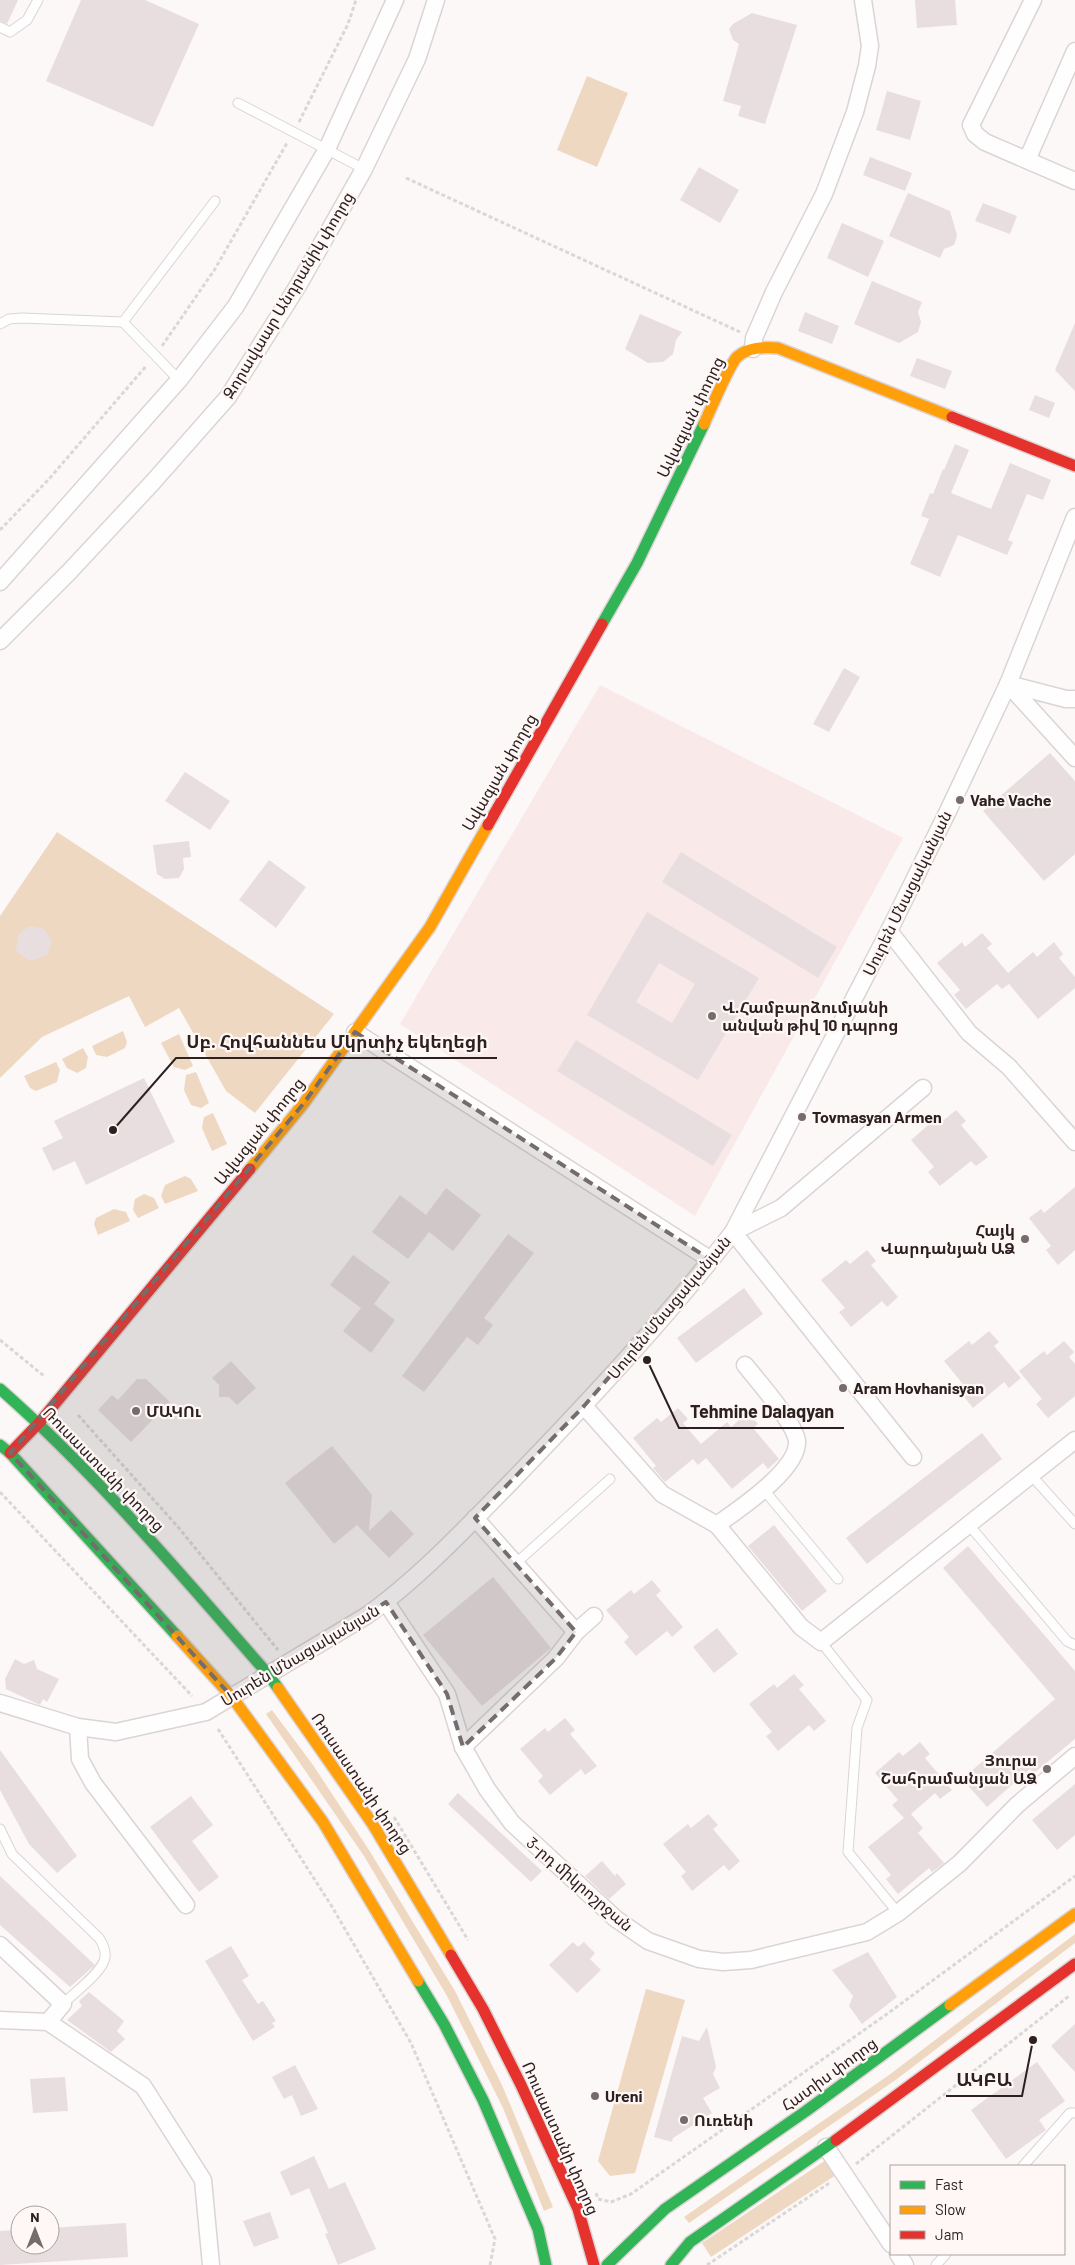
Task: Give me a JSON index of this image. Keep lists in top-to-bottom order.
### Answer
{
  "streets": {
    "main road": ["Ավագյան փողոց", "Ռուսաստանի փողոց", "Հատիս փողոց"],
    "street": ["Զորավաար Անդրանիկ փողոց", "Սուրեն Մնացականյան", "3-րդ միկրոշրջան"]
  },
  "crossings": [
    ["Ավագյան փողոց", "Ռուսաստանի փողոց"],
    ["Սուրեն Մնացականյան", "Ռուսաստանի փողոց"],
    ["Սուրեն Մնացականյան", "3-րդ միկրոշրջան"]
  ],
  "places": [
    "Vahe Vache",
    "Վ.Համբարձումյանի անվան թիվ 10 դպրոց",
    "Tovmasyan Armen",
    "Սբ. Հովհաննես Մկրտիչ եկեղեցի",
    "Հայկ Վարդանյան ԱՁ",
    "Tehmine Dalaqyan",
    "Aram Hovhanisyan",
    "ՄԱԿՈւ",
    "Յուրա Շահրամանյան ԱՁ",
    "ԱԿԲԱ",
    "Ureni",
    "Ուռենի"
  ],
  "legend": ["Fast", "Slow", "Jam"],
  "north": "top"
}
